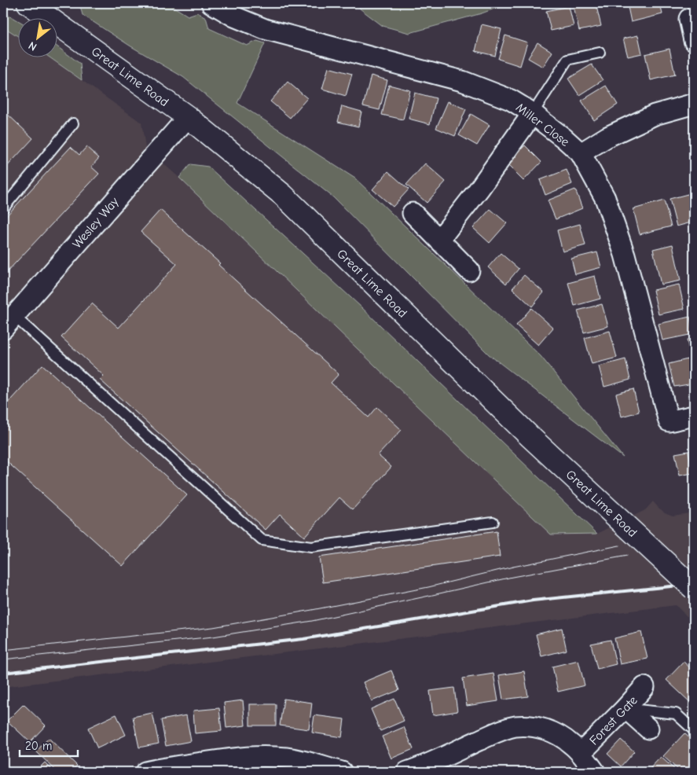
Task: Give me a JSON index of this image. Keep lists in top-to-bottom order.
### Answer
{
  "streets": {
    "main road": ["Great Lime Road"],
    "street": ["Miller Close", "Wesley Way", "Forest Gate"]
  },
  "crossings": [
    ["Great Lime Road", "Wesley Way"]
  ],
  "scale_bar": "20 m",
  "north": "bottom left"
}
